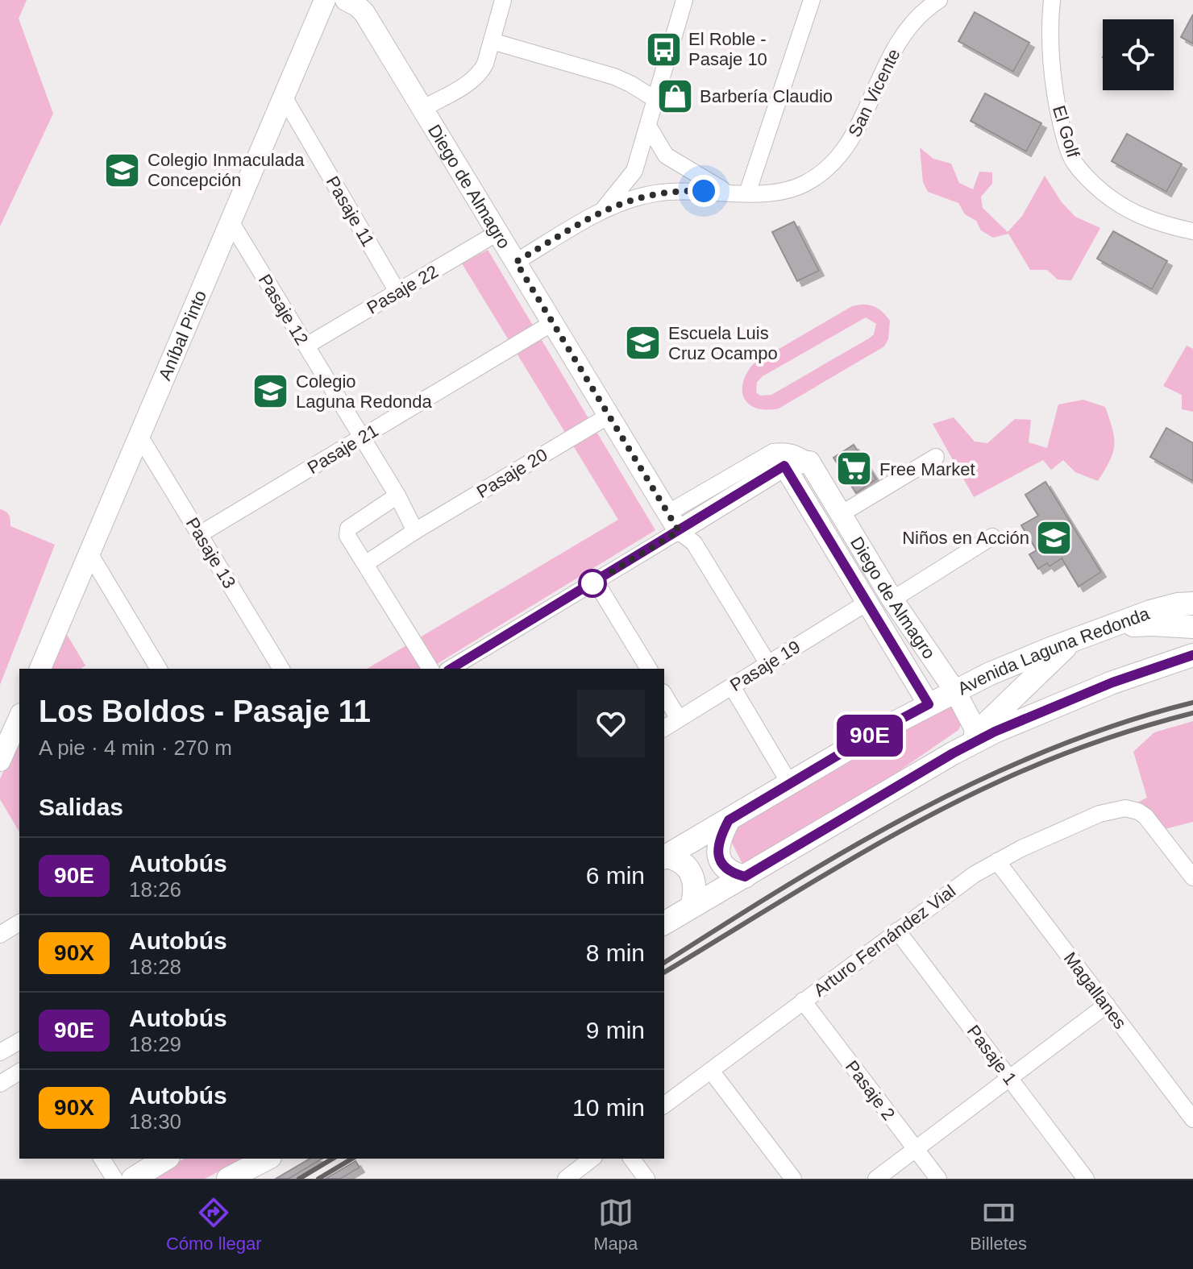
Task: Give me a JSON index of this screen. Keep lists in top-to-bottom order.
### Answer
{
  "streets": {
    "main road": ["Avenida Laguna Redonda"],
    "street": [
      "San Vicente",
      "El Golf",
      "Diego de Almagro",
      "Pasaje 11",
      "Pasaje 22",
      "Pasaje 12",
      "Aníbal Pinto",
      "Pasaje 21",
      "Pasaje 20",
      "Pasaje 13",
      "Pasaje 19",
      "Arturo Fernández Vial",
      "Magallanes",
      "Pasaje 1",
      "Pasaje 2"
    ]
  },
  "crossings": [
    ["San Vicente", "Diego de Almagro"],
    ["Diego de Almagro", "Pasaje 22"],
    ["Diego de Almagro", "Pasaje 21"],
    ["Diego de Almagro", "Pasaje 20"],
    ["Diego de Almagro", "Avenida Laguna Redonda"],
    ["Diego de Almagro", "Pasaje 19"],
    ["Pasaje 11", "Pasaje 22"],
    ["Pasaje 11", "Aníbal Pinto"],
    ["Pasaje 22", "Pasaje 12"],
    ["Pasaje 12", "Aníbal Pinto"],
    ["Pasaje 12", "Pasaje 21"],
    ["Pasaje 12", "Pasaje 20"],
    ["Aníbal Pinto", "Pasaje 13"],
    ["Pasaje 21", "Pasaje 13"],
    ["Arturo Fernández Vial", "Magallanes"],
    ["Arturo Fernández Vial", "Pasaje 1"],
    ["Arturo Fernández Vial", "Pasaje 2"]
  ],
  "places": {
    "bus stop": ["El Roble - Pasaje 10"],
    "shop": ["Barbería Claudio"],
    "school or university": [
      "Colegio Inmaculada Concepción",
      "Escuela Luis Cruz Ocampo",
      "Colegio Laguna Redonda",
      "Niños en Acción"
    ],
    "supermarket": ["Free Market"]
  },
  "lines": ["bus line 90E"],
  "page": {
    "on_map": "90E",
    "heading": [
      ["Los Boldos - Pasaje 11", "A pie · 4 min · 270 m"],
      "Salidas"
    ],
    "list": [
      {
        "mark": "90E",
        "name": "Autobús",
        "note": "18:26",
        "value": "6 min"
      },
      {
        "mark": "90X",
        "name": "Autobús",
        "note": "18:28",
        "value": "8 min"
      },
      {
        "mark": "90E",
        "name": "Autobús",
        "note": "18:29",
        "value": "9 min"
      },
      {
        "mark": "90X",
        "name": "Autobús",
        "note": "18:30",
        "value": "10 min"
      }
    ],
    "tabs": ["Cómo llegar", "Mapa", "Billetes"]
  }
}
